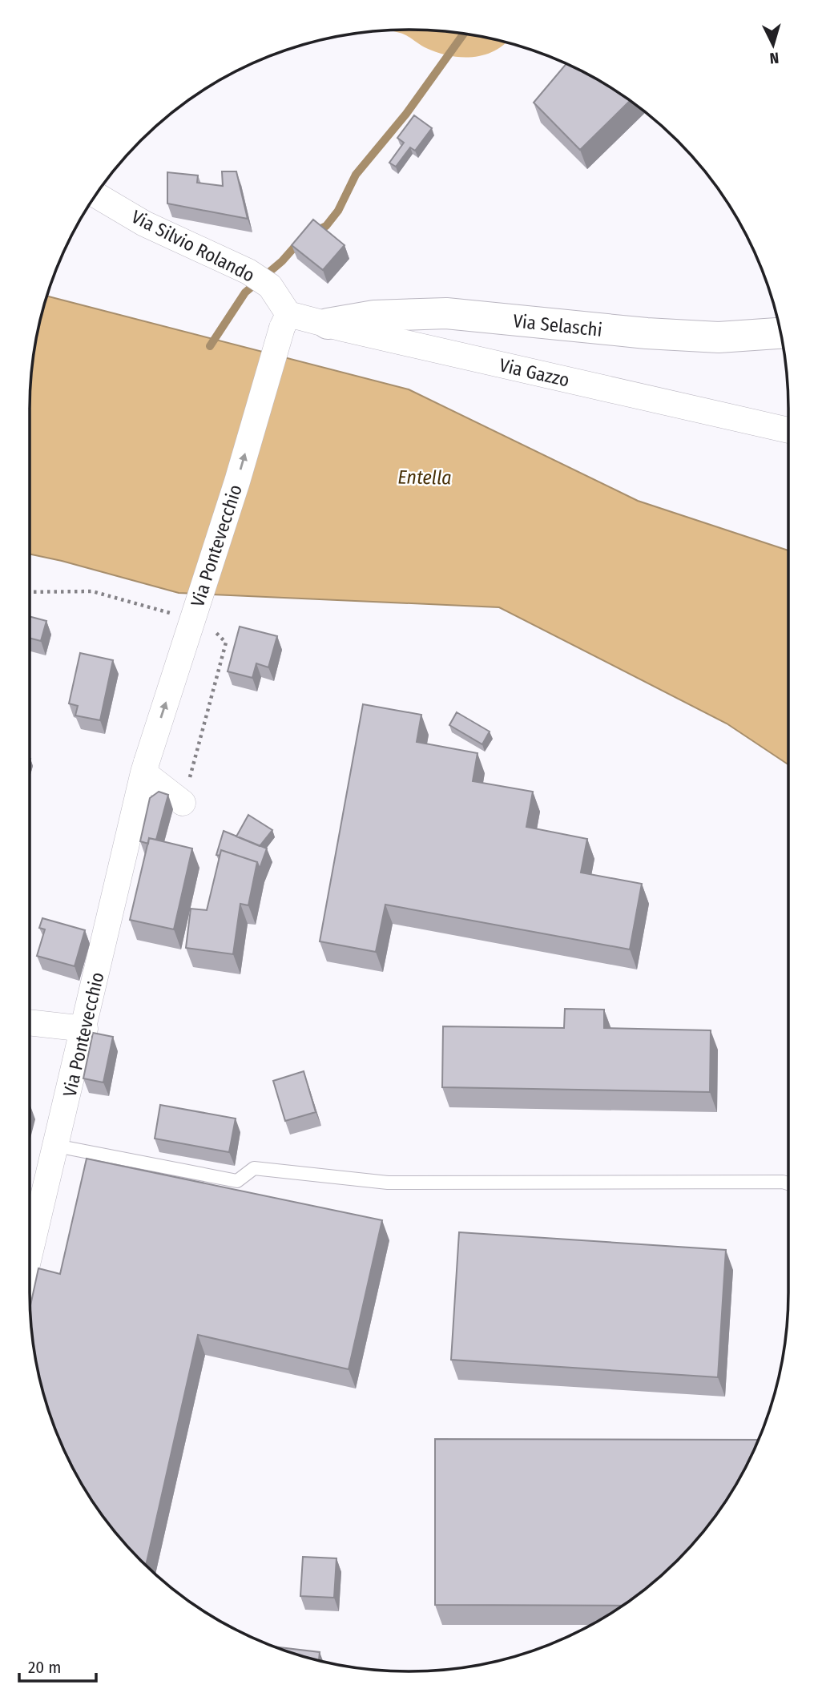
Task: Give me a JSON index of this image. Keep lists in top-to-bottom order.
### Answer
{
  "streets": {
    "street": [
      "Via Silvio Rolando",
      "Via Selaschi",
      "Via Gazzo",
      "Via Pontevecchio"
    ]
  },
  "crossings": [
    ["Via Silvio Rolando", "Via Gazzo"],
    ["Via Silvio Rolando", "Via Pontevecchio"],
    ["Via Selaschi", "Via Gazzo"],
    ["Via Gazzo", "Via Pontevecchio"]
  ],
  "one_way": ["Via Pontevecchio"],
  "water": ["Entella"],
  "scale_bar": "20 m",
  "north": "bottom"
}
